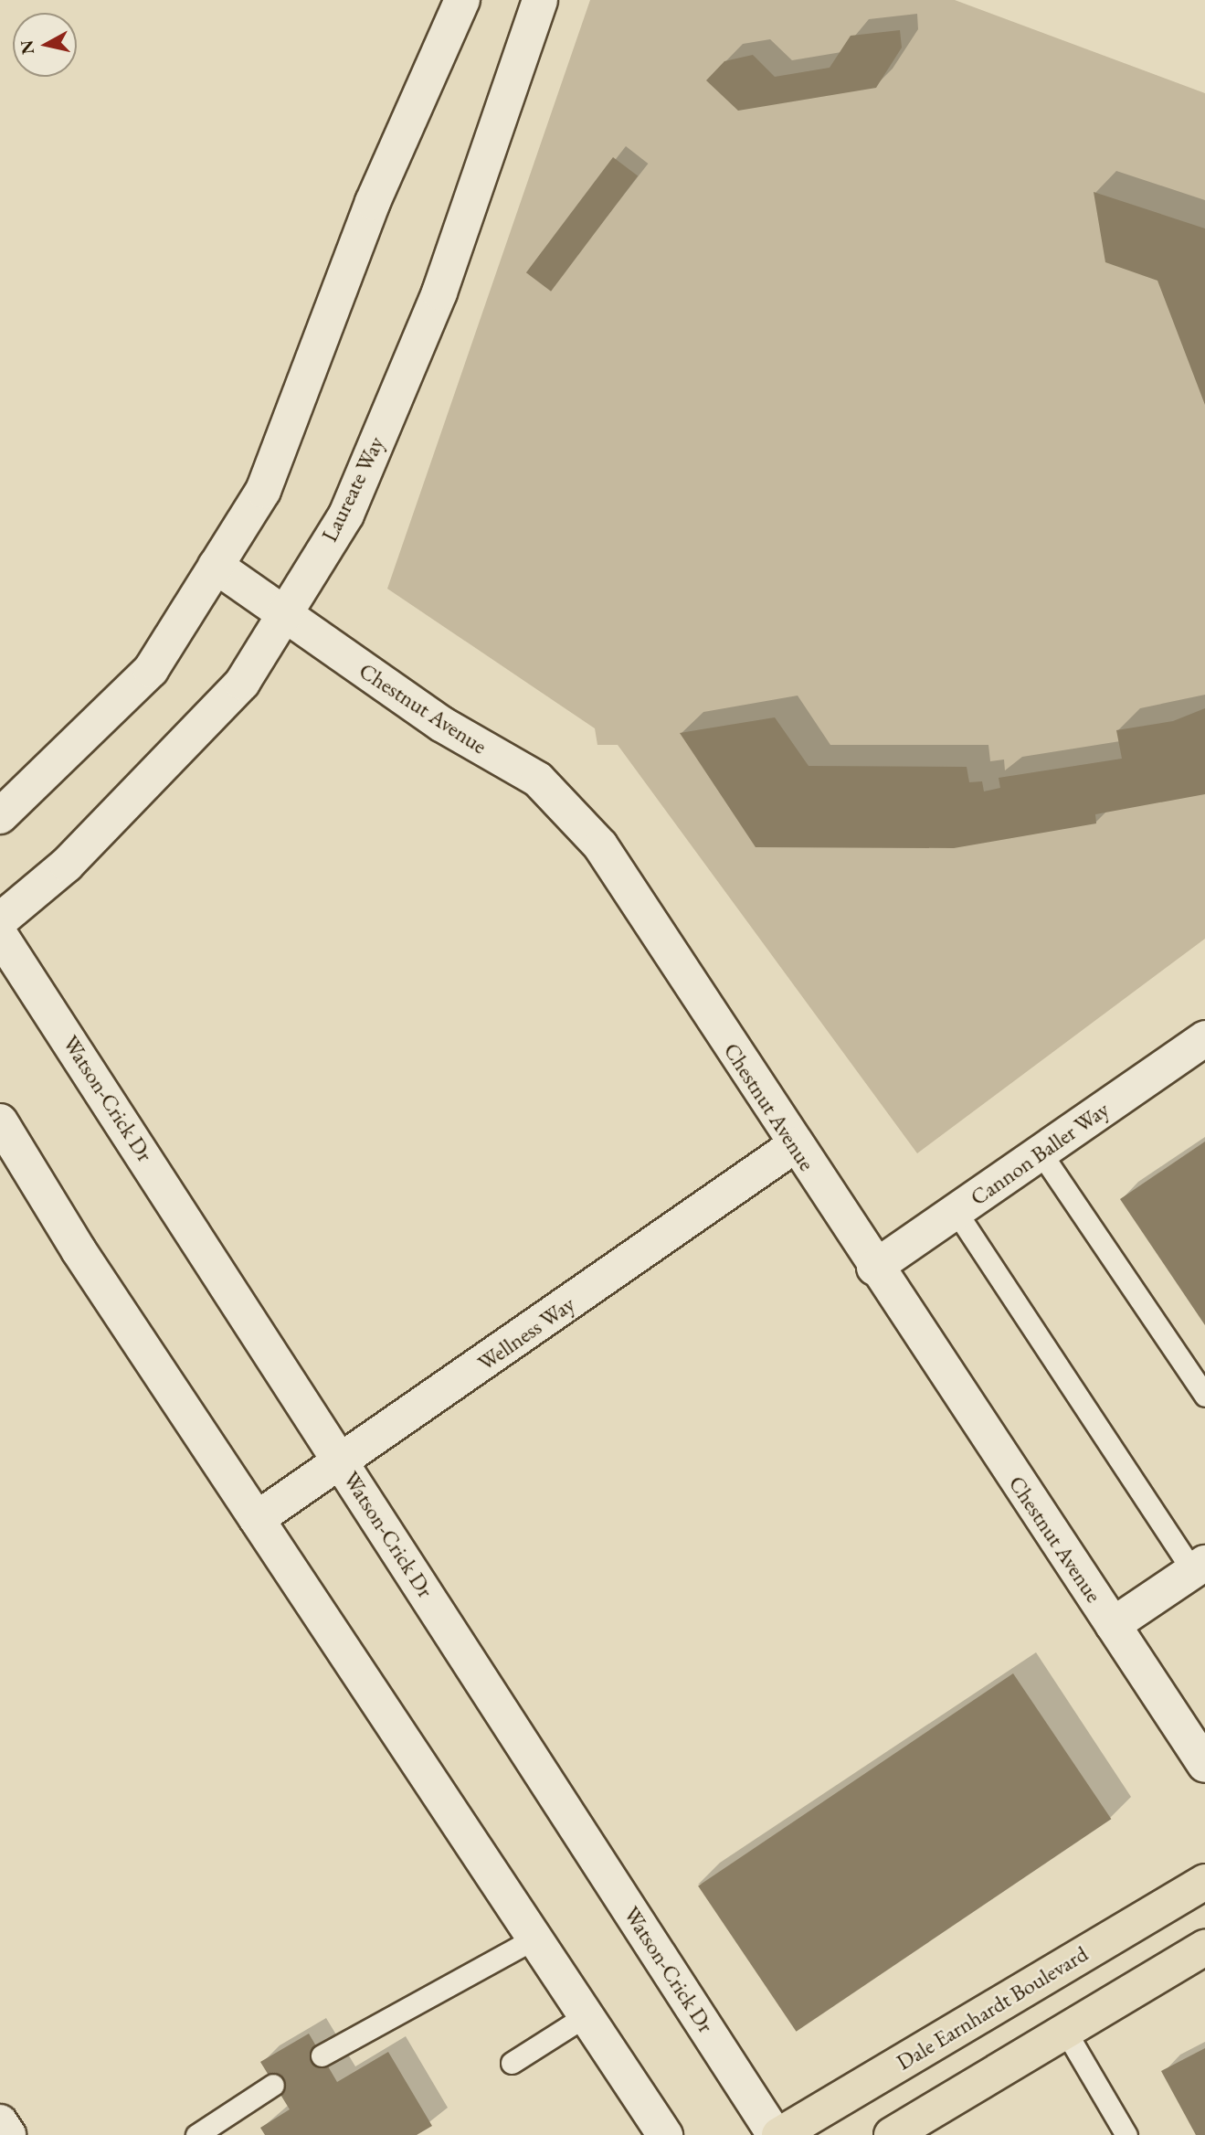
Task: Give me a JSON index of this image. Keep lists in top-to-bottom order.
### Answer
{
  "streets": {
    "main road": [
      "Laureate Way",
      "Chestnut Avenue",
      "Watson-Crick Dr",
      "Cannon Baller Way",
      "Wellness Way",
      "Dale Earnhardt Boulevard"
    ]
  },
  "crossings": [
    ["Laureate Way", "Chestnut Avenue"],
    ["Chestnut Avenue", "Cannon Baller Way"],
    ["Chestnut Avenue", "Wellness Way"],
    ["Watson-Crick Dr", "Wellness Way"],
    ["Watson-Crick Dr", "Dale Earnhardt Boulevard"]
  ],
  "north": "left"
}
